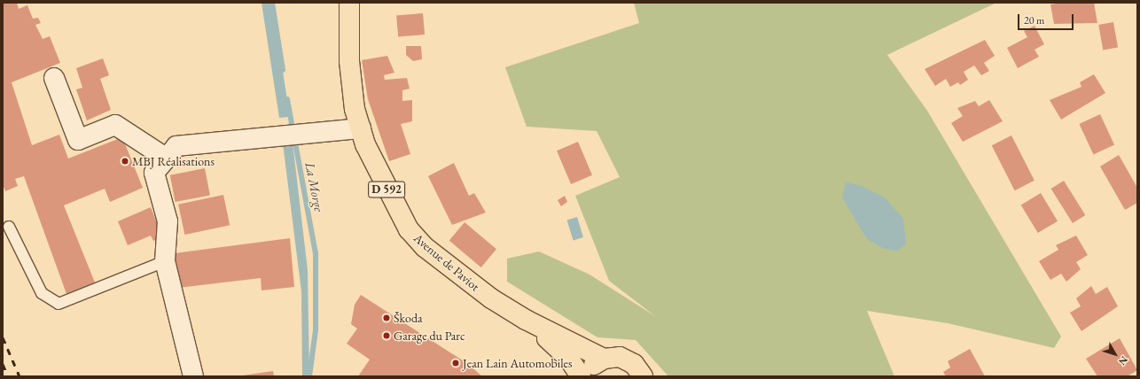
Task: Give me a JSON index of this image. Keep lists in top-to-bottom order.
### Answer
{
  "streets": {
    "main road": ["D 592", "Avenue de Paviot"]
  },
  "water": ["La Morge"],
  "places": [
    "MBJ Réalisations",
    "Škoda",
    "Garage du Parc",
    "Jean Lain Automobiles"
  ],
  "scale_bar": "20 m",
  "north": "bottom right"
}
